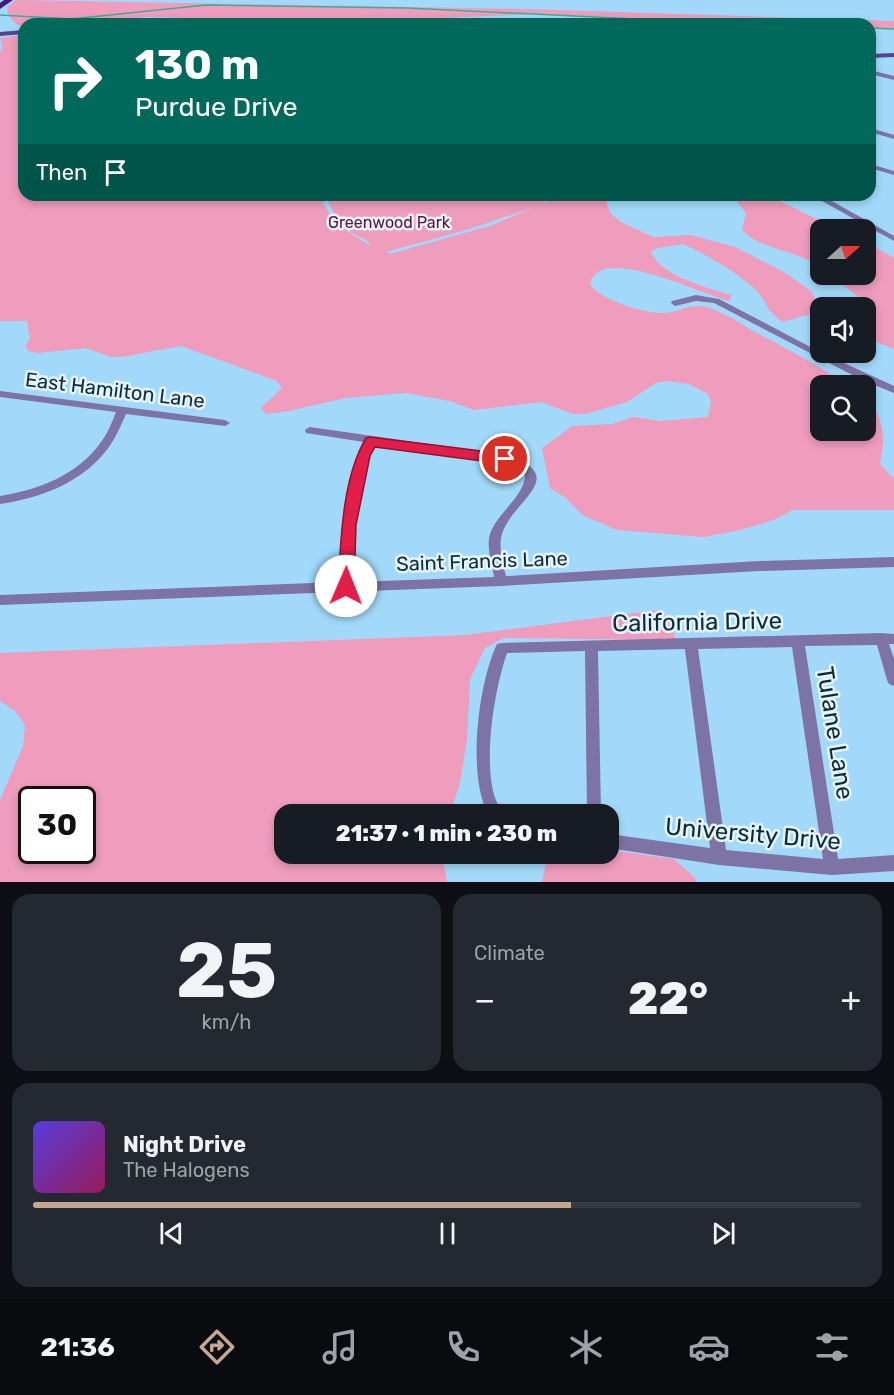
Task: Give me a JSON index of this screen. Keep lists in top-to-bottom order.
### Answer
{
  "streets": {
    "street": [
      "East Hamilton Lane",
      "Saint Francis Lane",
      "California Drive",
      "Tulane Lane",
      "University Drive"
    ]
  },
  "crossings": [
    ["California Drive", "Tulane Lane"],
    ["Tulane Lane", "University Drive"]
  ],
  "parks": ["Greenwood Park"],
  "north": "right",
  "page": {
    "turn": ["130 m", "Purdue Drive"],
    "then": "Then",
    "limit": "30",
    "trip": "21:37 · 1 min · 230 m",
    "tile": [
      ["25", "km/h"],
      "Climate"
    ],
    "heat": ["−", "22°", "+"],
    "song": ["Night Drive", "The Halogens"],
    "tabs": "21:36"
  }
}
